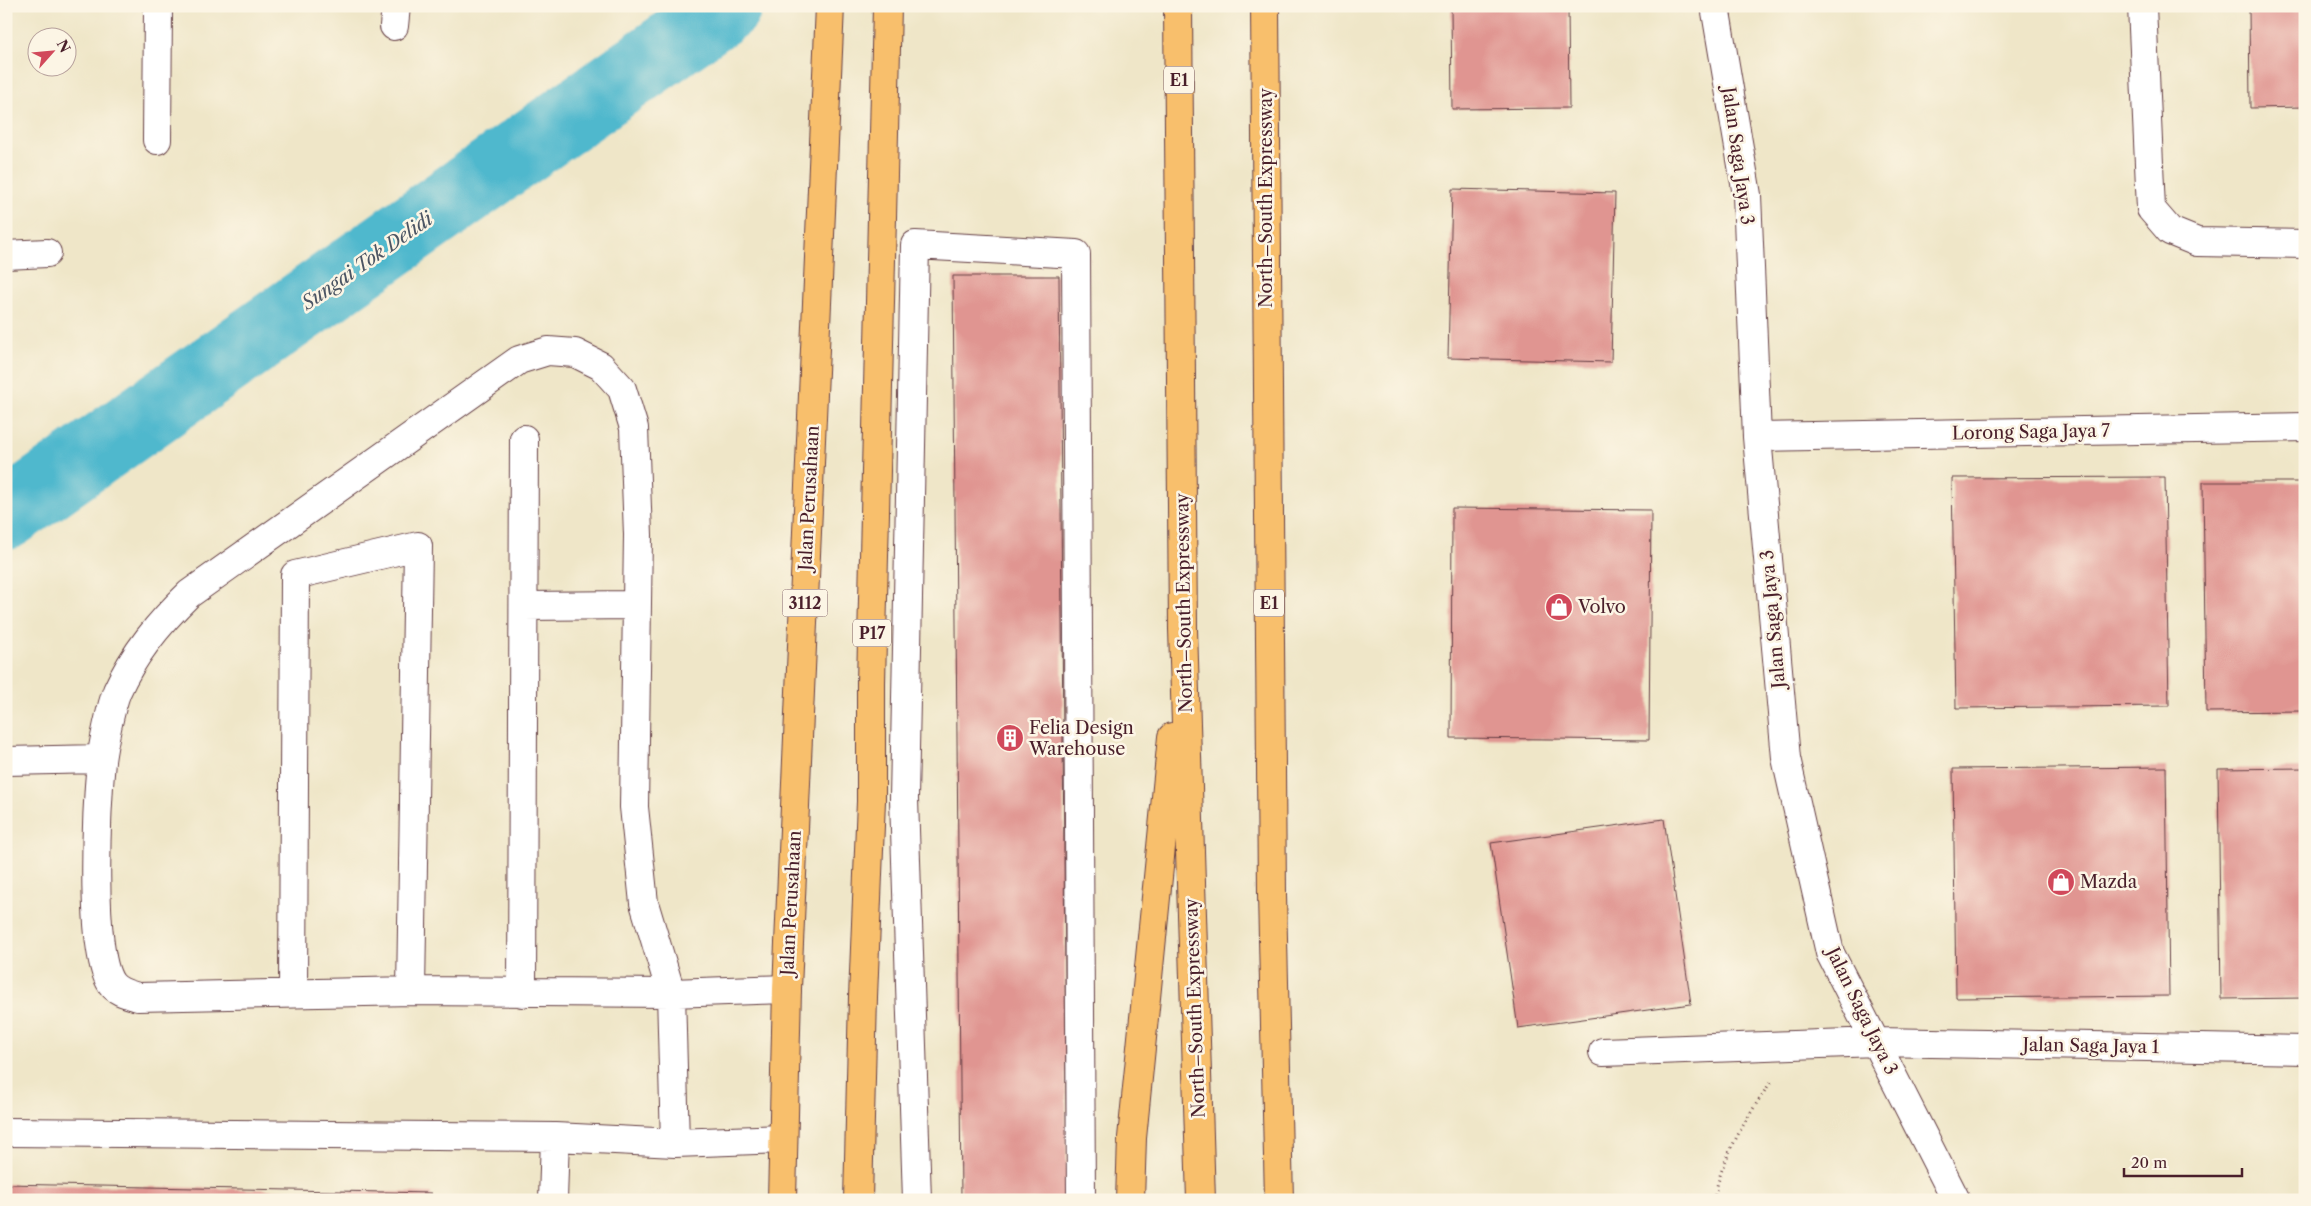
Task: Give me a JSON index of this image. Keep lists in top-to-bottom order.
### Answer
{
  "streets": {
    "main road": [
      "E1",
      "North–South Expressway",
      "Jalan Perusahaan",
      "3112",
      "P17"
    ],
    "street": ["Jalan Saga Jaya 3", "Lorong Saga Jaya 7", "Jalan Saga Jaya 1"]
  },
  "crossings": [
    ["Jalan Saga Jaya 3", "Lorong Saga Jaya 7"],
    ["Jalan Saga Jaya 3", "Jalan Saga Jaya 1"]
  ],
  "water": ["Sungai Tok Delidi"],
  "places": {
    "shop": ["Volvo", "Mazda"],
    "building": ["Felia Design Warehouse"]
  },
  "scale_bar": "20 m",
  "north": "top right"
}
